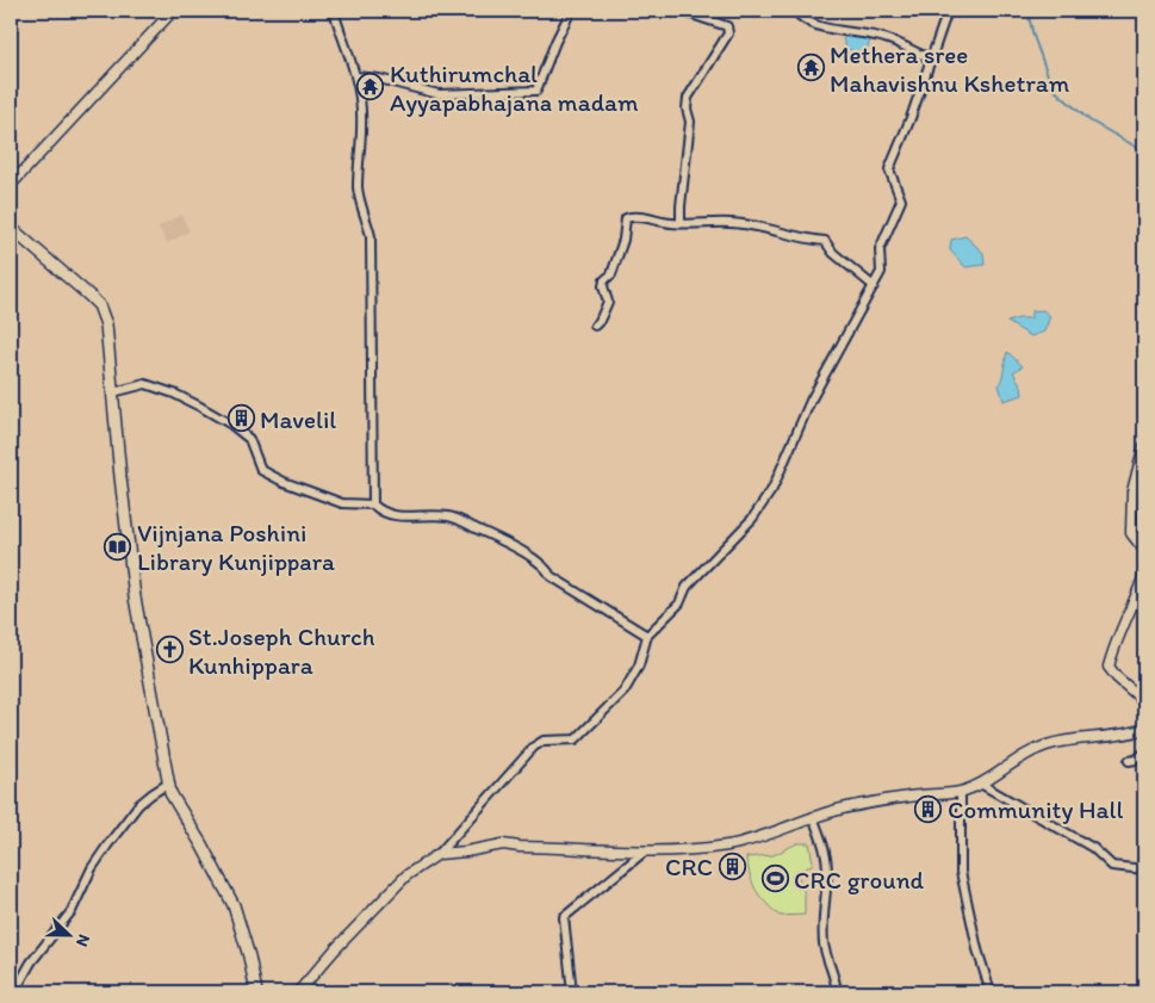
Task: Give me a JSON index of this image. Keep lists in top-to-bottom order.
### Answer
{
  "places": {
    "temple": ["Methera sree Mahavishnu Kshetram", "Kuthirumchal Ayyapabhajana madam"],
    "building": ["Mavelil", "Community Hall", "CRC"],
    "library": ["Vijnjana Poshini Library Kunjippara"],
    "church": ["St.Joseph Church Kunhippara"],
    "sports": ["CRC ground"]
  },
  "north": "right"
}
